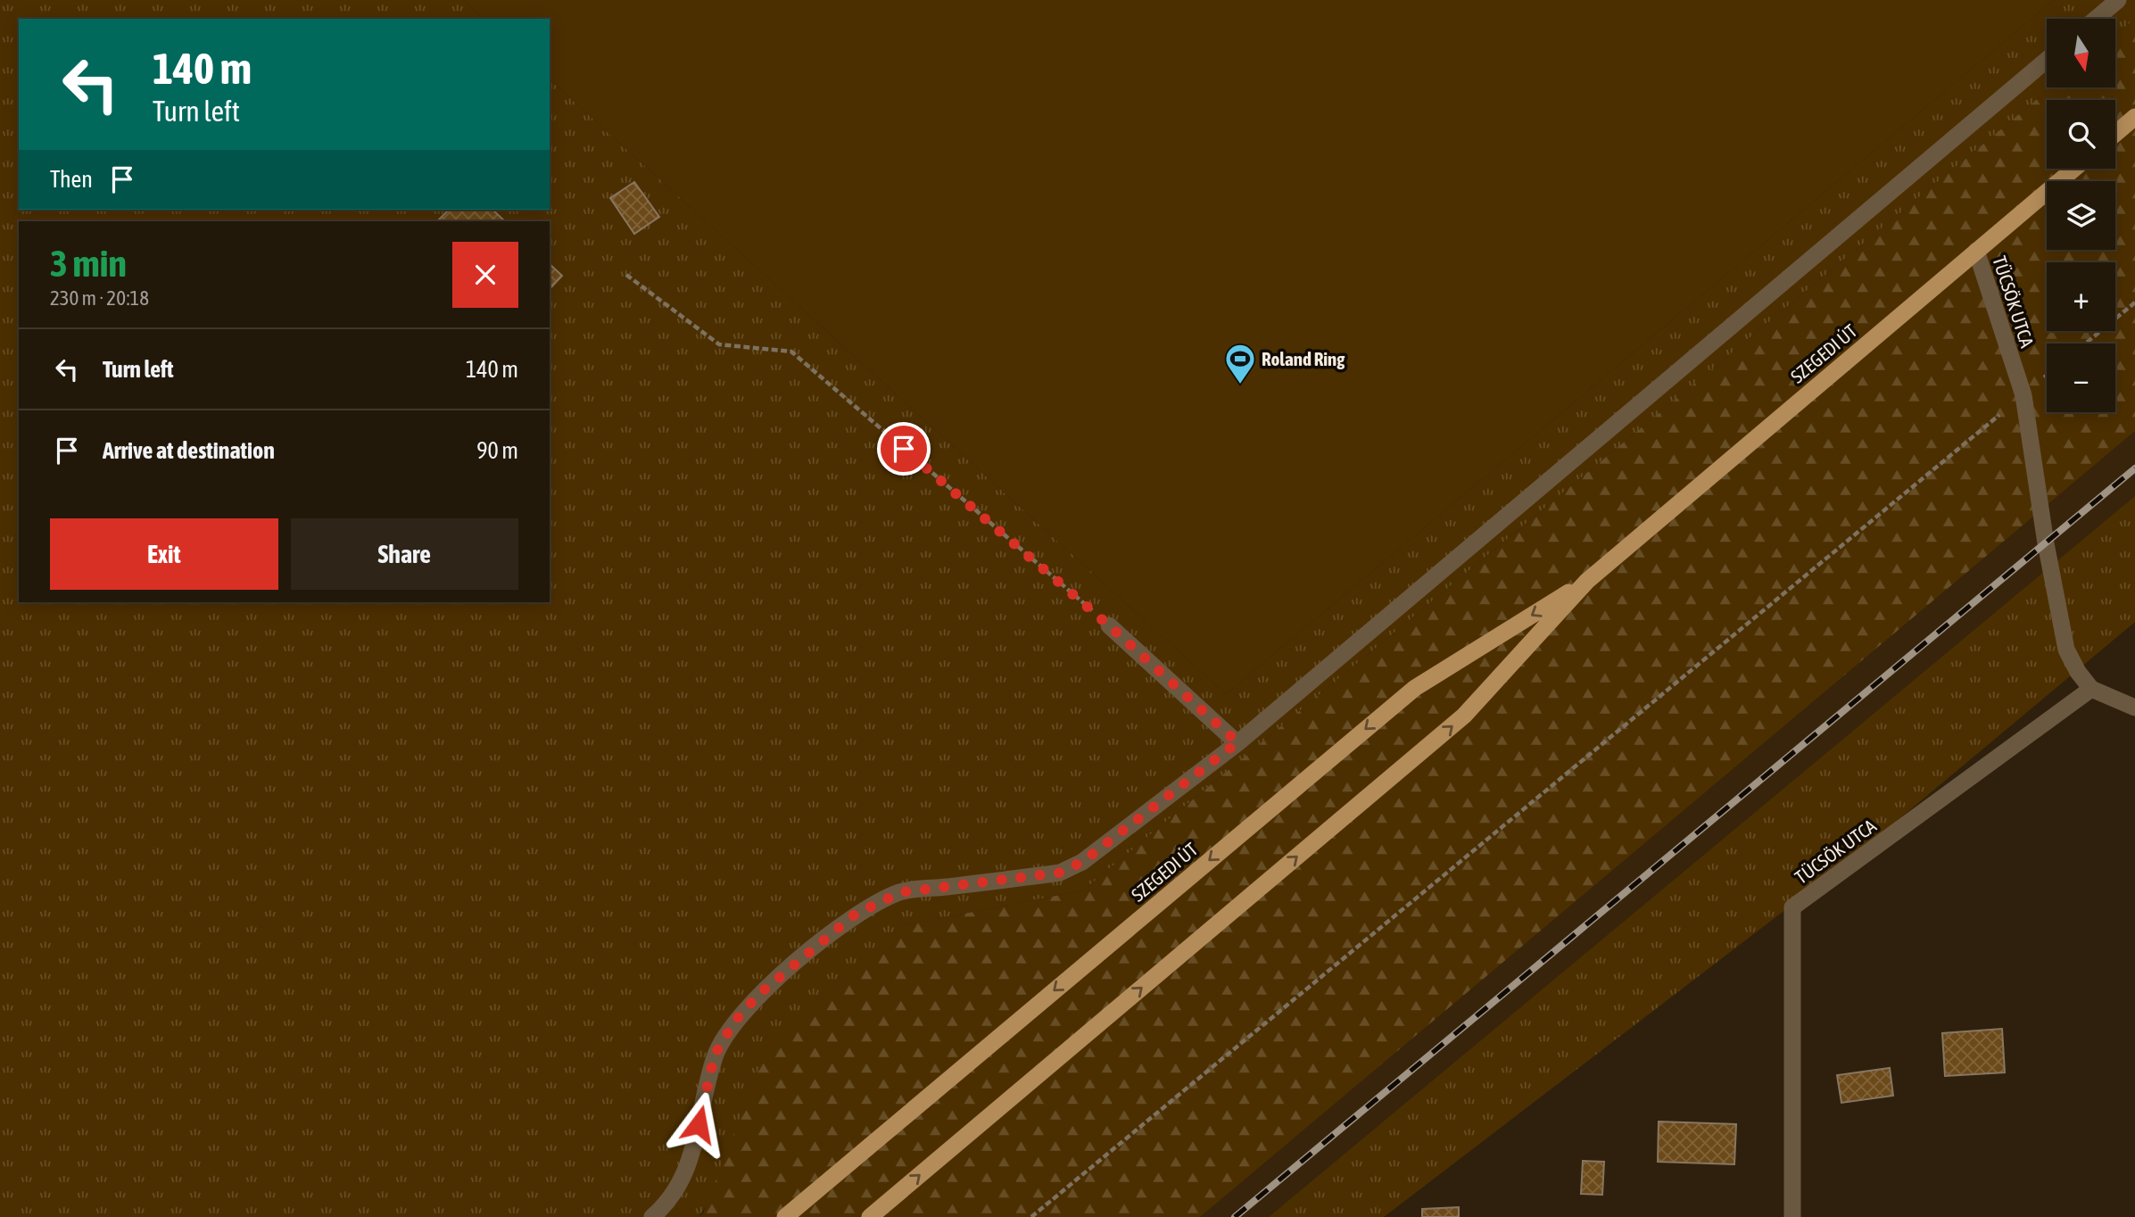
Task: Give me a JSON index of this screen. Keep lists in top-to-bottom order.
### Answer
{
  "streets": {
    "main road": ["SZEGEDI ÚT"],
    "street": ["TÜCSÖK UTCA"]
  },
  "crossings": [
    ["TÜCSÖK UTCA", "SZEGEDI ÚT"]
  ],
  "places": {
    "sports": ["Roland Ring"]
  },
  "north": "bottom",
  "page": {
    "map_buttons": ["+", "−"],
    "turn": ["140 m", "Turn left"],
    "then": "Then",
    "heading": ["3 min", "230 m · 20:18"],
    "list": [
      {
        "name": "Turn left",
        "value": "140 m"
      },
      {
        "name": "Arrive at destination",
        "value": "90 m"
      }
    ],
    "buttons": ["Exit", "Share"]
  }
}
